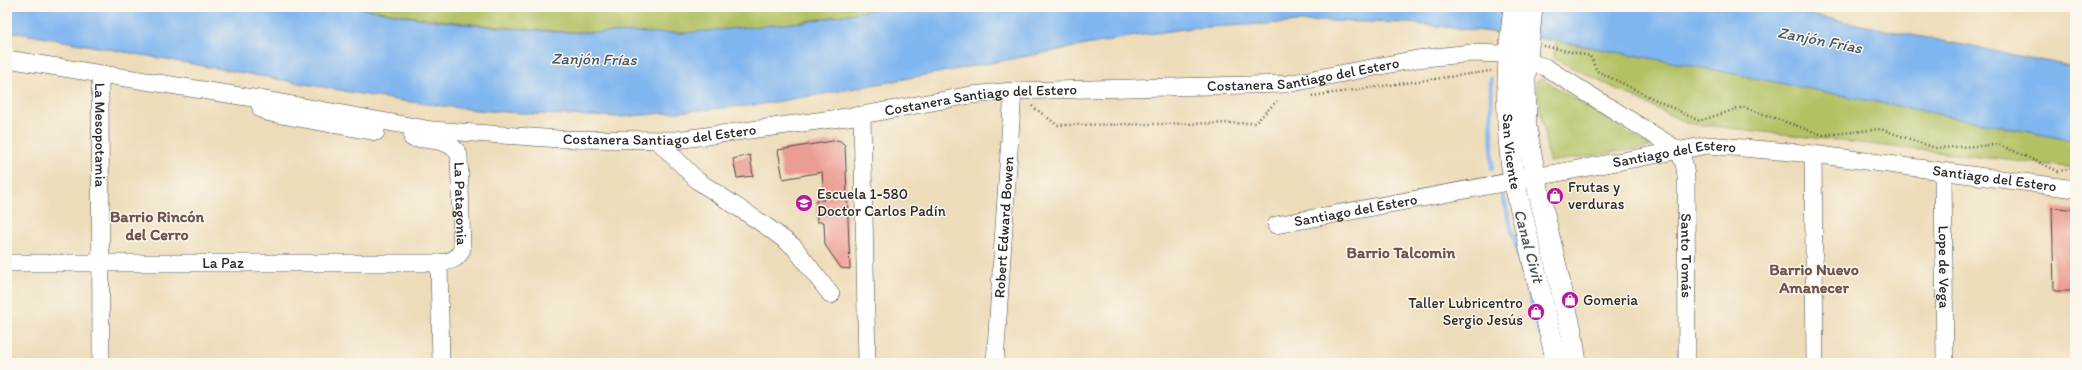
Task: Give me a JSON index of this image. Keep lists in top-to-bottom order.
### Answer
{
  "streets": {
    "main road": ["San Vicente"],
    "street": [
      "Costanera Santiago del Estero",
      "La Mesopotamia",
      "Santiago del Estero",
      "La Patagonia",
      "Robert Edward Bowen",
      "Santo Tomás",
      "La Paz",
      "Lope de Vega"
    ]
  },
  "crossings": [
    ["Costanera Santiago del Estero", "La Mesopotamia"],
    ["Costanera Santiago del Estero", "San Vicente"],
    ["Costanera Santiago del Estero", "Santiago del Estero"],
    ["Costanera Santiago del Estero", "La Patagonia"],
    ["Costanera Santiago del Estero", "Robert Edward Bowen"],
    ["Costanera Santiago del Estero", "Santo Tomás"],
    ["La Mesopotamia", "La Paz"],
    ["San Vicente", "Santiago del Estero"],
    ["Santiago del Estero", "Santo Tomás"],
    ["Santiago del Estero", "Lope de Vega"],
    ["La Patagonia", "La Paz"]
  ],
  "districts": ["Barrio Rincón del Cerro", "Barrio Talcomin", "Barrio Nuevo Amanecer"],
  "water": ["Zanjón Frías", "Canal Civit"],
  "places": {
    "shop": ["Frutas y verduras", "Gomeria", "Taller Lubricentro Sergio Jesús"],
    "school or university": ["Escuela 1-580 Doctor Carlos Padín"]
  }
}
